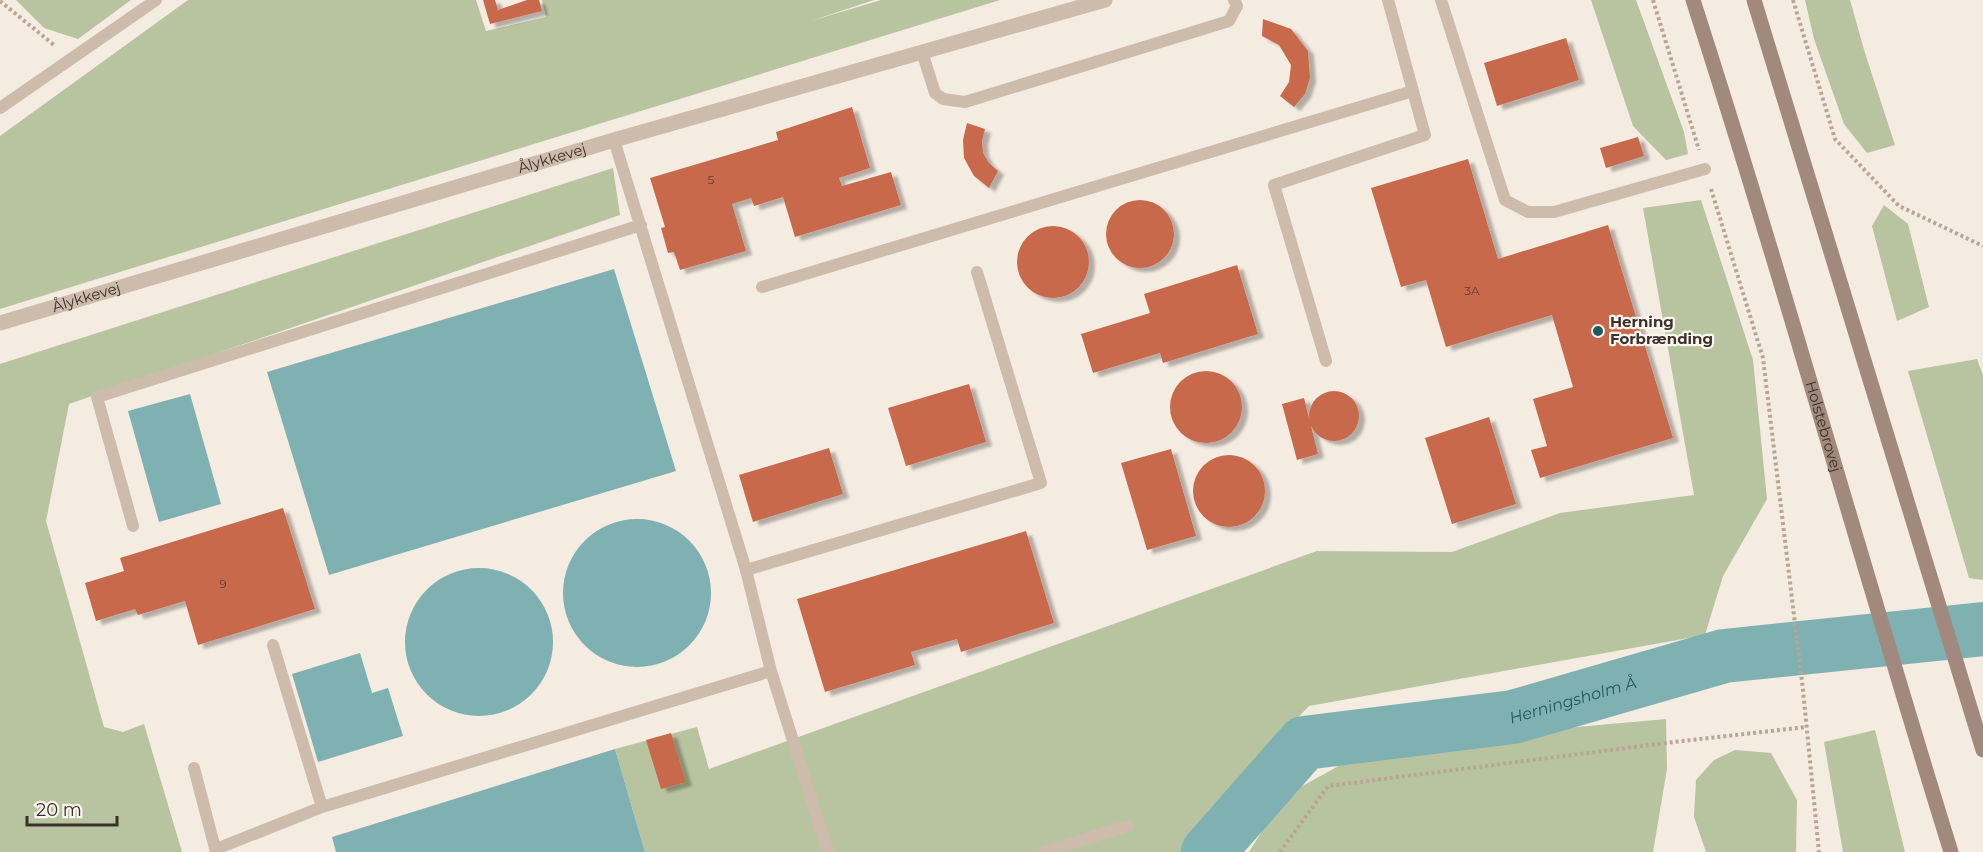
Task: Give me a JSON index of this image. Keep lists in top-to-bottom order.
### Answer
{
  "streets": {
    "main road": ["Holstebrovej"],
    "street": ["Ålykkevej"]
  },
  "water": ["Herningsholm Å"],
  "places": ["Herning Forbrænding"],
  "house_numbers": ["5", "3A", "9"],
  "scale_bar": "20 m"
}
